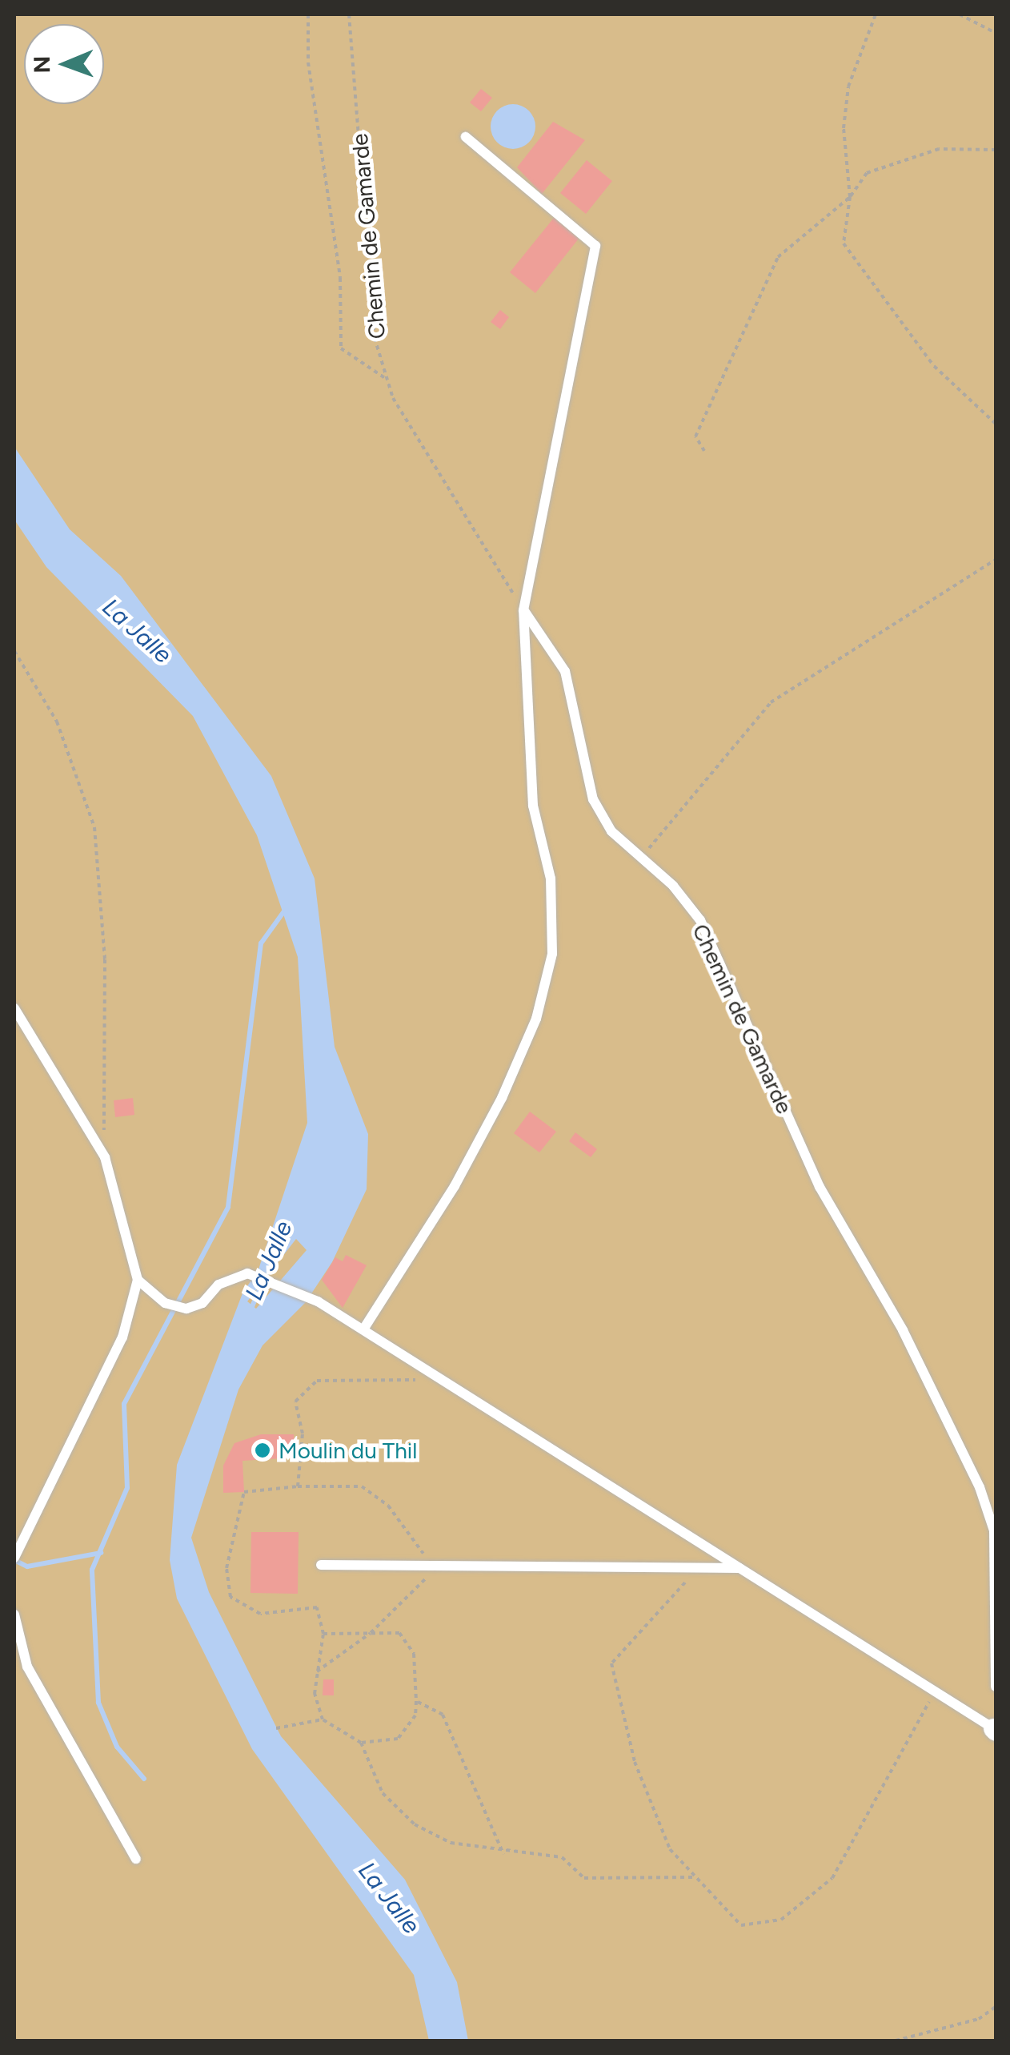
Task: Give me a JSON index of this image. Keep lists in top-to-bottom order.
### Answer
{
  "streets": {
    "lane": ["Chemin de Gamarde"]
  },
  "water": ["La Jalle"],
  "places": ["Moulin du Thil"],
  "north": "left"
}
